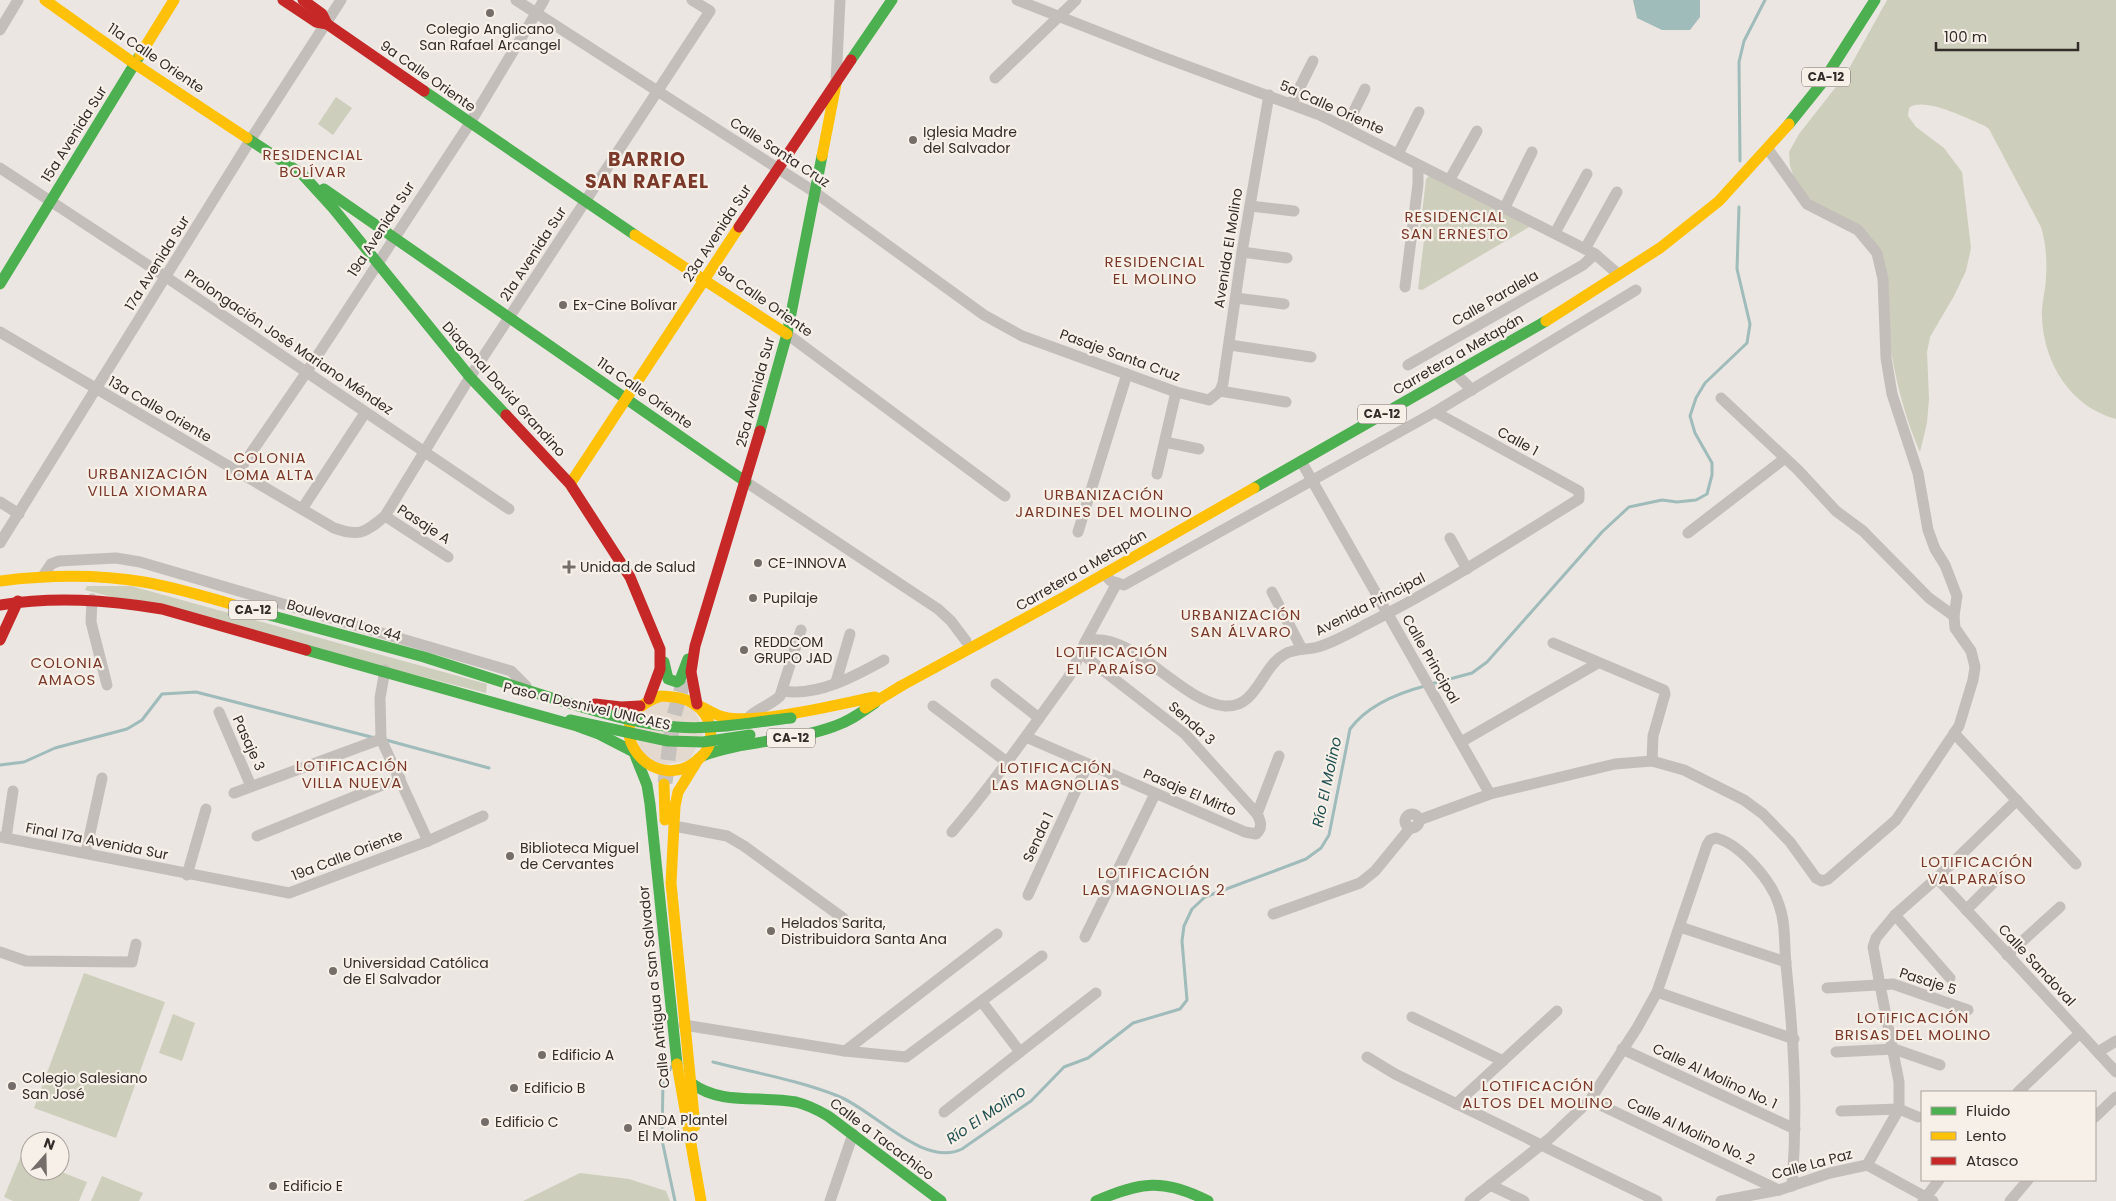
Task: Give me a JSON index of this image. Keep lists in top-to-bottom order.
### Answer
{
  "streets": {
    "main road": [
      "11a Calle Oriente",
      "9a Calle Oriente",
      "CA-12",
      "15a Avenida Sur",
      "23a Avenida Sur",
      "Carretera a Metapán",
      "Diagonal David Grandino",
      "25a Avenida Sur",
      "Boulevard Los 44",
      "Paso a Desnivel UNICAES",
      "Calle Antigua a San Salvador",
      "Calle a Tacachico"
    ],
    "street": [
      "5a Calle Oriente",
      "Calle Santa Cruz",
      "19a Avenida Sur",
      "Avenida El Molino",
      "21a Avenida Sur",
      "17a Avenida Sur",
      "Calle Paralela",
      "Prolongación José Mariano Méndez",
      "Pasaje Santa Cruz",
      "13a Calle Oriente",
      "Calle 1",
      "Pasaje A",
      "Avenida Principal",
      "Calle Principal",
      "Senda 3",
      "Pasaje 3",
      "Pasaje El Mirto",
      "Senda 1",
      "Final 17a Avenida Sur",
      "19a Calle Oriente",
      "Calle Sandoval",
      "Pasaje 5",
      "Calle Al Molino No. 1",
      "Calle Al Molino No. 2",
      "Calle La Paz"
    ]
  },
  "crossings": [
    ["11a Calle Oriente", "15a Avenida Sur"],
    ["11a Calle Oriente", "19a Avenida Sur"],
    ["11a Calle Oriente", "23a Avenida Sur"],
    ["11a Calle Oriente", "21a Avenida Sur"],
    ["11a Calle Oriente", "17a Avenida Sur"],
    ["11a Calle Oriente", "Carretera a Metapán"],
    ["11a Calle Oriente", "Diagonal David Grandino"],
    ["11a Calle Oriente", "25a Avenida Sur"],
    ["9a Calle Oriente", "19a Avenida Sur"],
    ["9a Calle Oriente", "23a Avenida Sur"],
    ["9a Calle Oriente", "21a Avenida Sur"],
    ["9a Calle Oriente", "17a Avenida Sur"],
    ["9a Calle Oriente", "25a Avenida Sur"],
    ["CA-12", "Diagonal David Grandino"],
    ["CA-12", "25a Avenida Sur"],
    ["CA-12", "Boulevard Los 44"],
    ["CA-12", "Paso a Desnivel UNICAES"],
    ["CA-12", "Calle Antigua a San Salvador"],
    ["5a Calle Oriente", "Avenida El Molino"],
    ["5a Calle Oriente", "Calle Paralela"],
    ["5a Calle Oriente", "Carretera a Metapán"],
    ["15a Avenida Sur", "Prolongación José Mariano Méndez"],
    ["Calle Santa Cruz", "19a Avenida Sur"],
    ["Calle Santa Cruz", "23a Avenida Sur"],
    ["Calle Santa Cruz", "21a Avenida Sur"],
    ["Calle Santa Cruz", "Pasaje Santa Cruz"],
    ["Calle Santa Cruz", "25a Avenida Sur"],
    ["19a Avenida Sur", "Prolongación José Mariano Méndez"],
    ["19a Avenida Sur", "Diagonal David Grandino"],
    ["19a Avenida Sur", "13a Calle Oriente"],
    ["23a Avenida Sur", "Diagonal David Grandino"],
    ["23a Avenida Sur", "25a Avenida Sur"],
    ["Avenida El Molino", "Pasaje Santa Cruz"],
    ["21a Avenida Sur", "Prolongación José Mariano Méndez"],
    ["21a Avenida Sur", "Diagonal David Grandino"],
    ["21a Avenida Sur", "13a Calle Oriente"],
    ["21a Avenida Sur", "Pasaje A"],
    ["17a Avenida Sur", "Prolongación José Mariano Méndez"],
    ["17a Avenida Sur", "Diagonal David Grandino"],
    ["17a Avenida Sur", "13a Calle Oriente"],
    ["Carretera a Metapán", "Calle Principal"],
    ["Carretera a Metapán", "Paso a Desnivel UNICAES"],
    ["Diagonal David Grandino", "25a Avenida Sur"],
    ["Diagonal David Grandino", "Calle Antigua a San Salvador"],
    ["25a Avenida Sur", "Calle Antigua a San Salvador"],
    ["13a Calle Oriente", "Pasaje A"],
    ["Calle 1", "Avenida Principal"],
    ["Avenida Principal", "Calle Principal"],
    ["Avenida Principal", "Senda 3"],
    ["Boulevard Los 44", "Paso a Desnivel UNICAES"],
    ["Senda 3", "Pasaje El Mirto"],
    ["Pasaje El Mirto", "Senda 1"],
    ["Final 17a Avenida Sur", "19a Calle Oriente"],
    ["Calle Al Molino No. 2", "Calle La Paz"]
  ],
  "districts": [
    "RESIDENCIAL BOLÍVAR",
    "BARRIO SAN RAFAEL",
    "RESIDENCIAL SAN ERNESTO",
    "RESIDENCIAL EL MOLINO",
    "COLONIA LOMA ALTA",
    "URBANIZACIÓN VILLA XIOMARA",
    "URBANIZACIÓN JARDINES DEL MOLINO",
    "URBANIZACIÓN SAN ÁLVARO",
    "LOTIFICACIÓN EL PARAÍSO",
    "COLONIA AMAOS",
    "LOTIFICACIÓN VILLA NUEVA",
    "LOTIFICACIÓN LAS MAGNOLIAS",
    "LOTIFICACIÓN VALPARAÍSO",
    "LOTIFICACIÓN LAS MAGNOLIAS 2",
    "LOTIFICACIÓN BRISAS DEL MOLINO",
    "LOTIFICACIÓN ALTOS DEL MOLINO"
  ],
  "water": ["Río El Molino"],
  "places": {
    "other": [
      "Colegio Anglicano San Rafael Arcangel",
      "Iglesia Madre del Salvador",
      "Ex-Cine Bolívar",
      "CE-INNOVA",
      "Pupilaje",
      "REDDCOM GRUPO JAD",
      "Biblioteca Miguel de Cervantes",
      "Helados Sarita, Distribuidora Santa Ana",
      "Universidad Católica de El Salvador",
      "Edificio A",
      "Colegio Salesiano San José",
      "Edificio B",
      "Edificio C",
      "ANDA Plantel El Molino",
      "Edificio E"
    ],
    "health": ["Unidad de Salud"]
  },
  "legend": ["Fluido", "Lento", "Atasco"],
  "scale_bar": "100 m",
  "north": "top"
}
